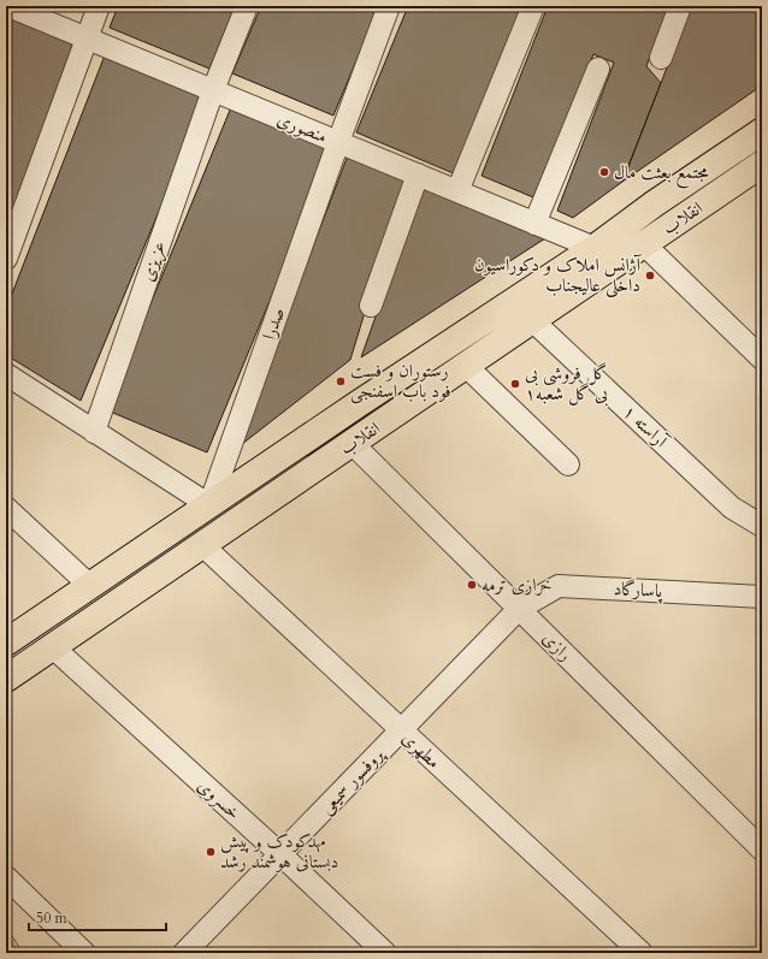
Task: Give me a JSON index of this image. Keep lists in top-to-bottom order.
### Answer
{
  "streets": {
    "main road": ["انقلاب"],
    "street": [
      "منصوری",
      "عزیزی",
      "صدرا",
      "آراسته ۱",
      "پاسارگاد",
      "رازی",
      "مطهری",
      "پروفسور سمیعی",
      "خسروی"
    ]
  },
  "crossings": [
    ["منصوری", "انقلاب"],
    ["منصوری", "عزیزی"],
    ["منصوری", "صدرا"],
    ["انقلاب", "صدرا"],
    ["انقلاب", "آراسته ۱"],
    ["انقلاب", "رازی"],
    ["انقلاب", "مطهری"],
    ["انقلاب", "خسروی"],
    ["پاسارگاد", "رازی"],
    ["پاسارگاد", "پروفسور سمیعی"],
    ["رازی", "پروفسور سمیعی"],
    ["مطهری", "پروفسور سمیعی"],
    ["پروفسور سمیعی", "خسروی"]
  ],
  "places": [
    "مجتمع بعثت مال",
    "آژانس املاک و دکوراسیون داخلی عالیجناب",
    "رستوران و فست فود باب اسفنجی",
    "گل فروشی بی بی گل شعبه۱",
    "خرازی ترمه",
    "مهدکودک و پیش دبستانی هوشمند رشد"
  ],
  "scale_bar": "50 m"
}
